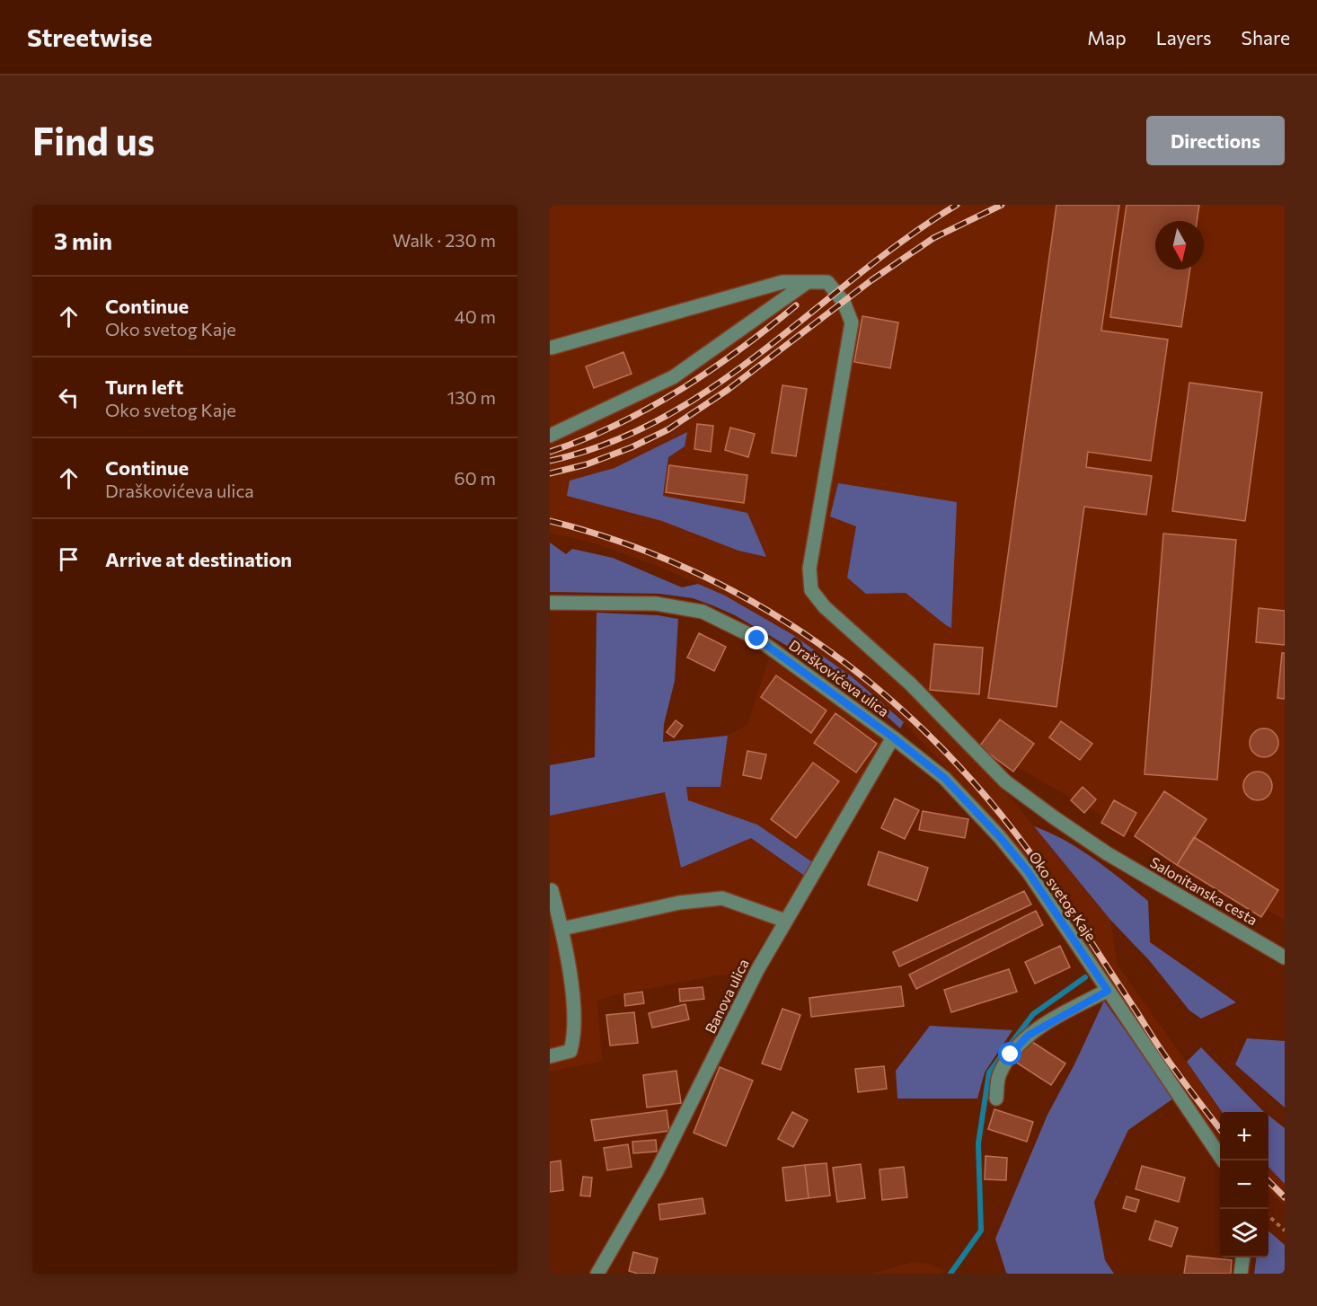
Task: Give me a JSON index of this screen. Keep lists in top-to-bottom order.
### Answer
{
  "streets": {
    "street": [
      "Draškovićeva ulica",
      "Salonitanska cesta",
      "Oko svetog Kaje",
      "Banova ulica"
    ]
  },
  "crossings": [
    ["Draškovićeva ulica", "Oko svetog Kaje"],
    ["Draškovićeva ulica", "Banova ulica"],
    ["Oko svetog Kaje", "Banova ulica"]
  ],
  "north": "bottom",
  "page": {
    "header": "Streetwise",
    "nav": ["Map", "Layers", "Share"],
    "buttons": "Directions",
    "title": "Find us",
    "heading": ["3 min", "Walk · 230 m"],
    "list": [
      ["Continue", "Oko svetog Kaje", "40 m"],
      ["Turn left", "Oko svetog Kaje", "130 m"],
      ["Continue", "Draškovićeva ulica", "60 m"],
      "Arrive at destination"
    ],
    "map_buttons": ["+", "−"]
  }
}
